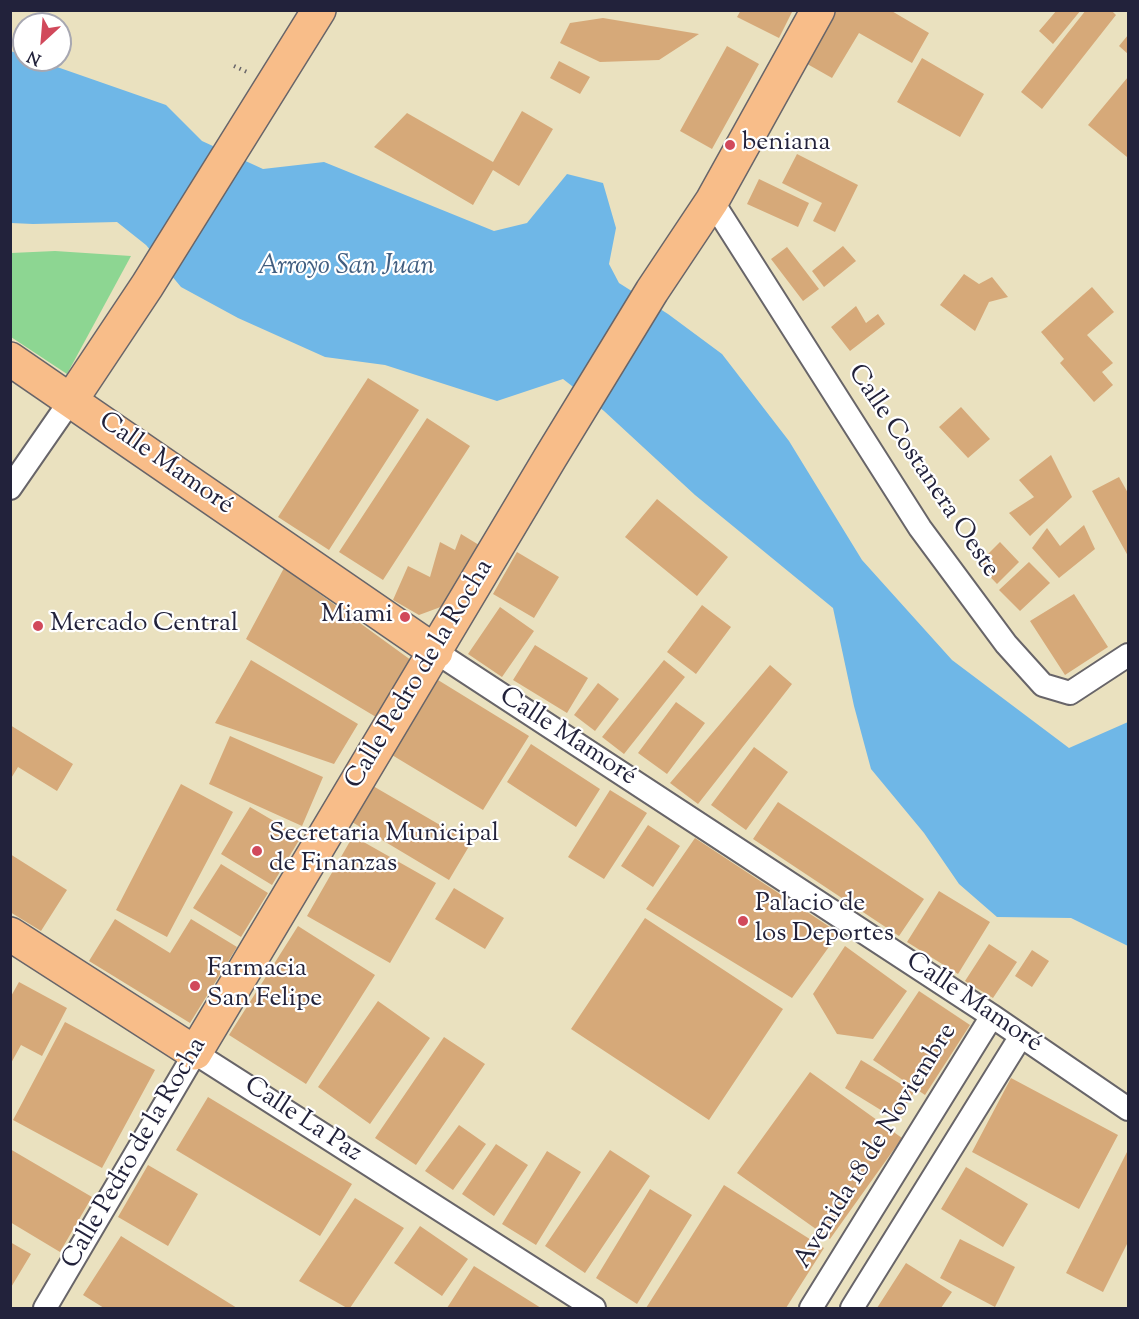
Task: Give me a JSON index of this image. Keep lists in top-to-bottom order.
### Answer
{
  "streets": {
    "main road": ["Calle Mamoré", "Calle Pedro de la Rocha", "Calle La Paz"],
    "street": ["Calle Costanera Oeste", "Avenida 18 de Noviembre"]
  },
  "crossings": [
    ["Calle Mamoré", "Calle Pedro de la Rocha"],
    ["Calle Mamoré", "Avenida 18 de Noviembre"],
    ["Calle Costanera Oeste", "Calle Pedro de la Rocha"],
    ["Calle Pedro de la Rocha", "Calle La Paz"]
  ],
  "water": ["Arroyo San Juan"],
  "places": [
    "beniana",
    "Miami",
    "Mercado Central",
    "Secretaria Municipal de Finanzas",
    "Palacio de los Deportes",
    "Farmacia San Felipe"
  ],
  "north": "bottom left"
}
